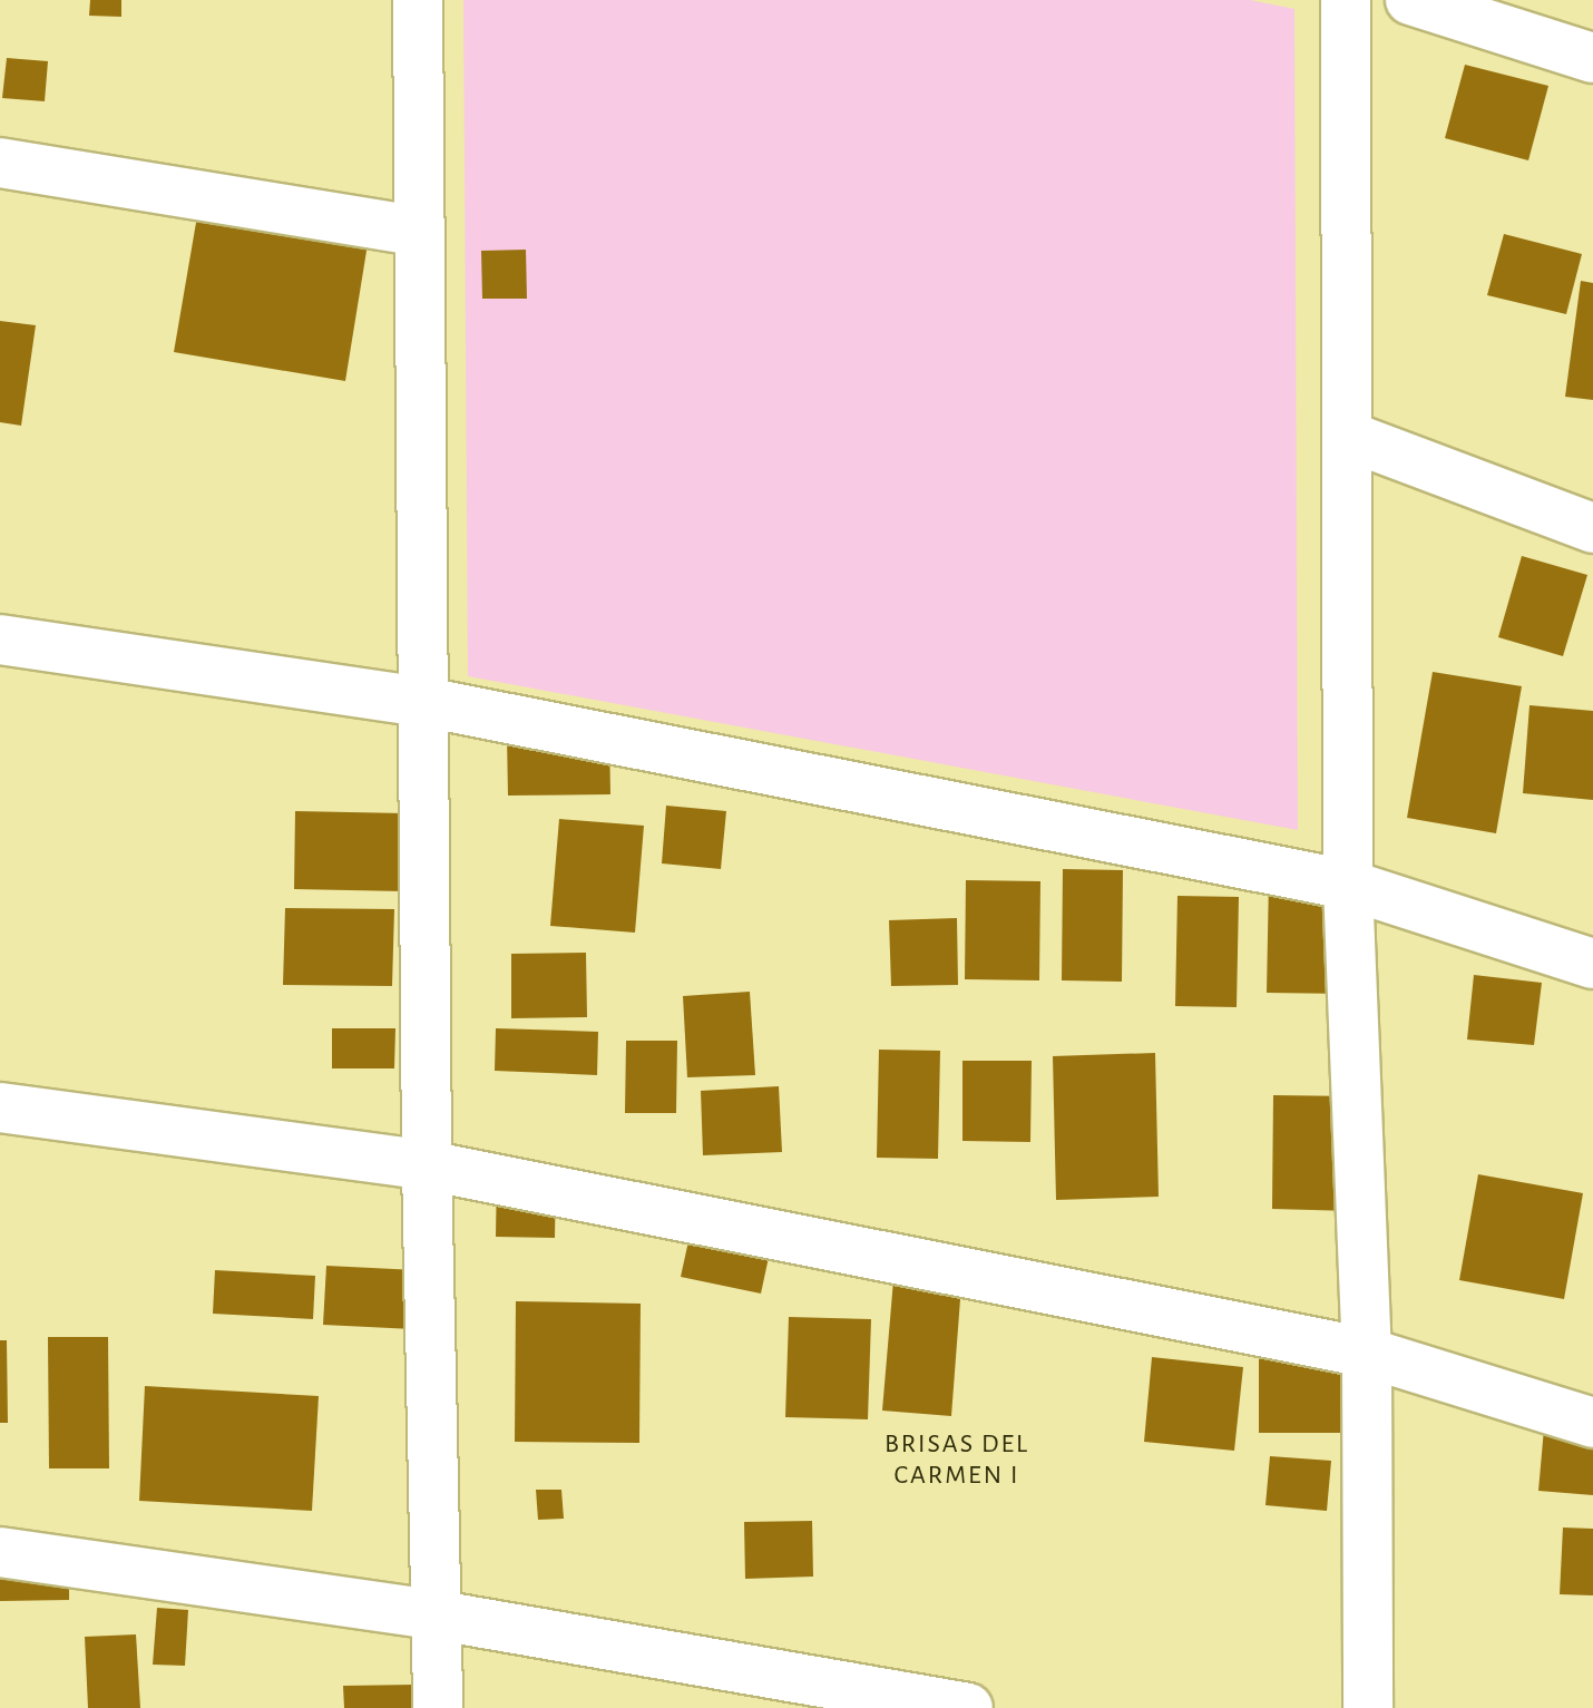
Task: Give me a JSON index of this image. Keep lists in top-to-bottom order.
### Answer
{
  "districts": ["BRISAS DEL CARMEN I"]
}
